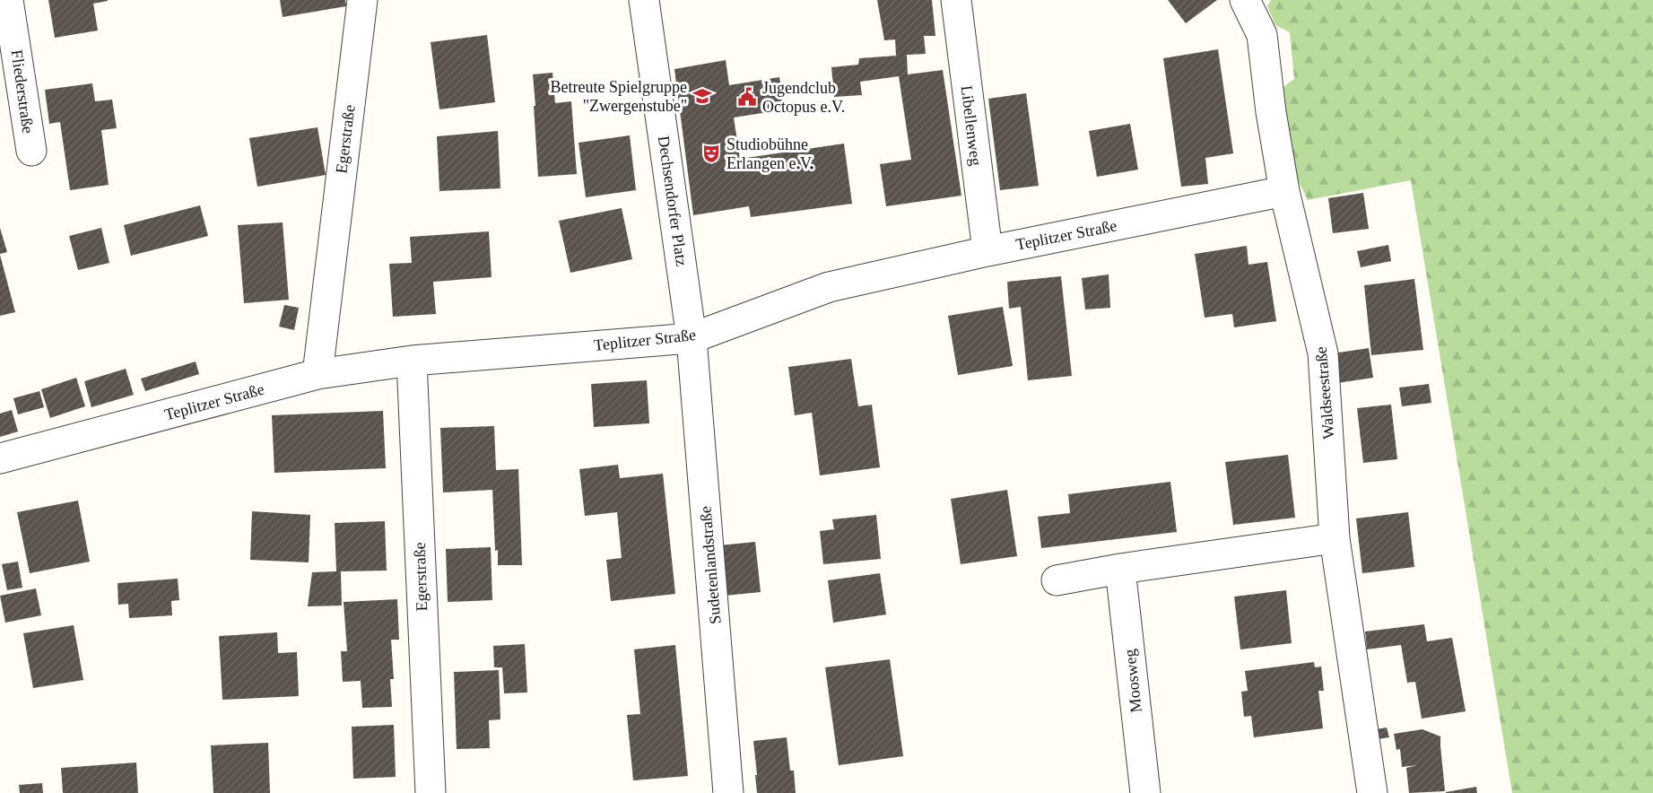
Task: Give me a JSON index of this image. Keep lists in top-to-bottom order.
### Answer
{
  "streets": {
    "street": [
      "Fliederstraße",
      "Libellenweg",
      "Egerstraße",
      "Dechsendorfer Platz",
      "Teplitzer Straße",
      "Waldseestraße",
      "Sudetenlandstraße",
      "Moosweg"
    ]
  },
  "crossings": [
    ["Libellenweg", "Teplitzer Straße"],
    ["Egerstraße", "Teplitzer Straße"],
    ["Dechsendorfer Platz", "Teplitzer Straße"],
    ["Dechsendorfer Platz", "Sudetenlandstraße"],
    ["Teplitzer Straße", "Waldseestraße"],
    ["Teplitzer Straße", "Sudetenlandstraße"]
  ],
  "places": {
    "school or university": ["Betreute Spielgruppe \"Zwergenstube\""],
    "public building": ["Jugendclub Octopus e.V."],
    "theatre": ["Studiobühne Erlangen e.V."]
  }
}
